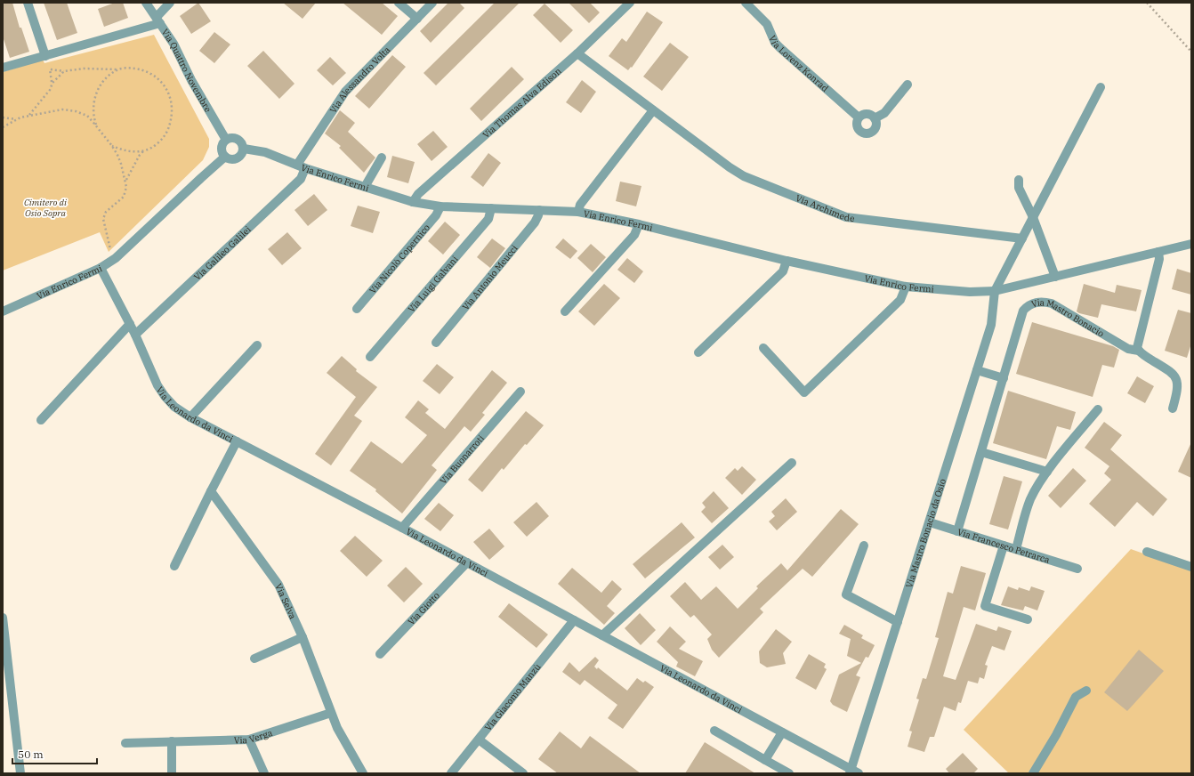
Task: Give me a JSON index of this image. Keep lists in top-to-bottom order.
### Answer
{
  "streets": {
    "street": [
      "Via Lorenz Konrad",
      "Via Quattro Novembre",
      "Via Alessandro Volta",
      "Via Thomas Alva Edison",
      "Via Enrico Fermi",
      "Via Archimede",
      "Via Galileo Galilei",
      "Via Nicolò Copernico",
      "Via Antonio Meucci",
      "Via Luigi Galvani",
      "Via Mastro Bonacio",
      "Via Leonardo da Vinci",
      "Via Buonarroti",
      "Via Mastro Bonacio da Osio",
      "Via Francesco Petrarca",
      "Via Selva",
      "Via Giotto",
      "Via Giacomo Manzù",
      "Via Verga"
    ]
  },
  "crossings": [
    ["Via Quattro Novembre", "Via Enrico Fermi"],
    ["Via Alessandro Volta", "Via Enrico Fermi"],
    ["Via Alessandro Volta", "Via Galileo Galilei"],
    ["Via Thomas Alva Edison", "Via Enrico Fermi"],
    ["Via Thomas Alva Edison", "Via Archimede"],
    ["Via Enrico Fermi", "Via Galileo Galilei"],
    ["Via Enrico Fermi", "Via Nicolò Copernico"],
    ["Via Enrico Fermi", "Via Antonio Meucci"],
    ["Via Enrico Fermi", "Via Luigi Galvani"],
    ["Via Enrico Fermi", "Via Leonardo da Vinci"],
    ["Via Enrico Fermi", "Via Mastro Bonacio da Osio"],
    ["Via Galileo Galilei", "Via Leonardo da Vinci"],
    ["Via Mastro Bonacio", "Via Francesco Petrarca"],
    ["Via Leonardo da Vinci", "Via Buonarroti"],
    ["Via Leonardo da Vinci", "Via Mastro Bonacio da Osio"],
    ["Via Leonardo da Vinci", "Via Giotto"],
    ["Via Leonardo da Vinci", "Via Giacomo Manzù"],
    ["Via Mastro Bonacio da Osio", "Via Francesco Petrarca"],
    ["Via Selva", "Via Verga"]
  ],
  "parks": ["Cimitero di Osio Sopra"],
  "scale_bar": "50 m"
}
